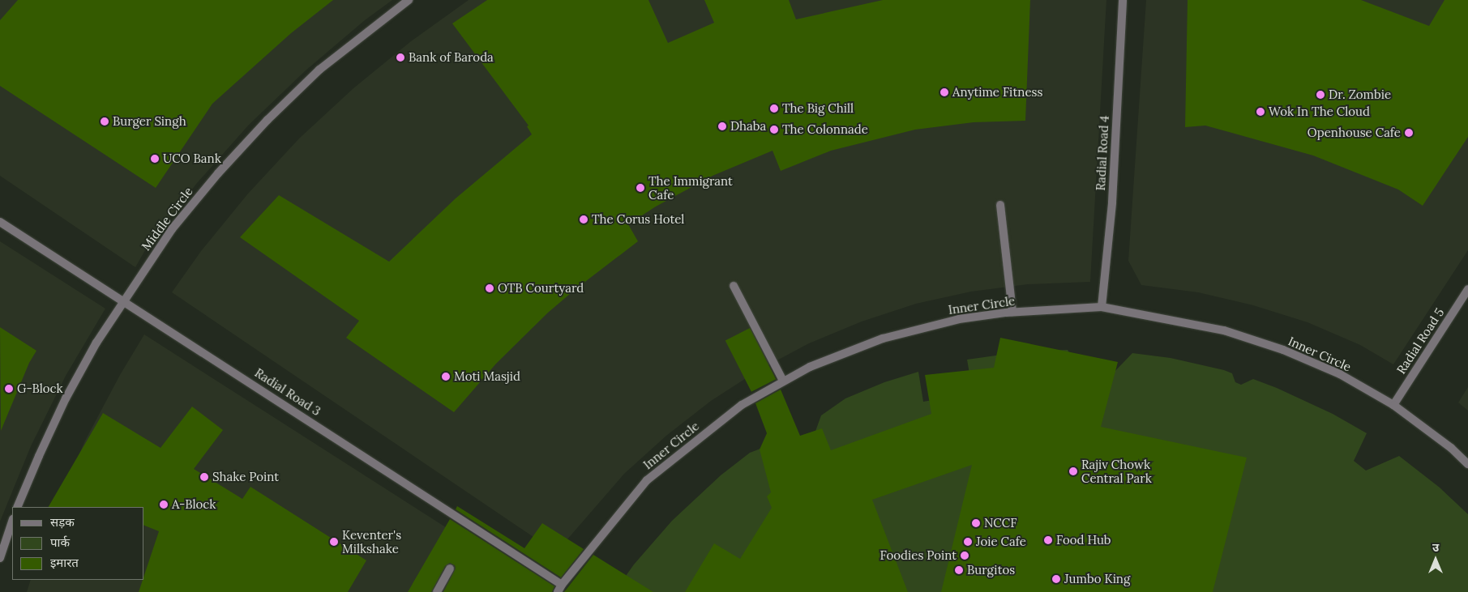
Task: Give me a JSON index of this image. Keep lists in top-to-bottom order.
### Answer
{
  "streets": {
    "street": [
      "Radial Road 4",
      "Middle Circle",
      "Inner Circle",
      "Radial Road 5",
      "Radial Road 3"
    ]
  },
  "crossings": [
    ["Radial Road 4", "Inner Circle"],
    ["Middle Circle", "Radial Road 3"],
    ["Inner Circle", "Radial Road 5"],
    ["Inner Circle", "Radial Road 3"]
  ],
  "places": [
    "Bank of Baroda",
    "Anytime Fitness",
    "Dr. Zombie",
    "The Big Chill",
    "Wok In The Cloud",
    "Burger Singh",
    "Dhaba",
    "The Colonnade",
    "Openhouse Cafe",
    "UCO Bank",
    "The Immigrant Cafe",
    "The Corus Hotel",
    "OTB Courtyard",
    "Moti Masjid",
    "G-Block",
    "Rajiv Chowk Central Park",
    "Shake Point",
    "A-Block",
    "NCCF",
    "Food Hub",
    "Keventer's Milkshake",
    "Joie Cafe",
    "Foodies Point",
    "Burgitos",
    "Jumbo King"
  ],
  "legend": ["सड़क", "पार्क", "इमारत"],
  "north": "top"
}
